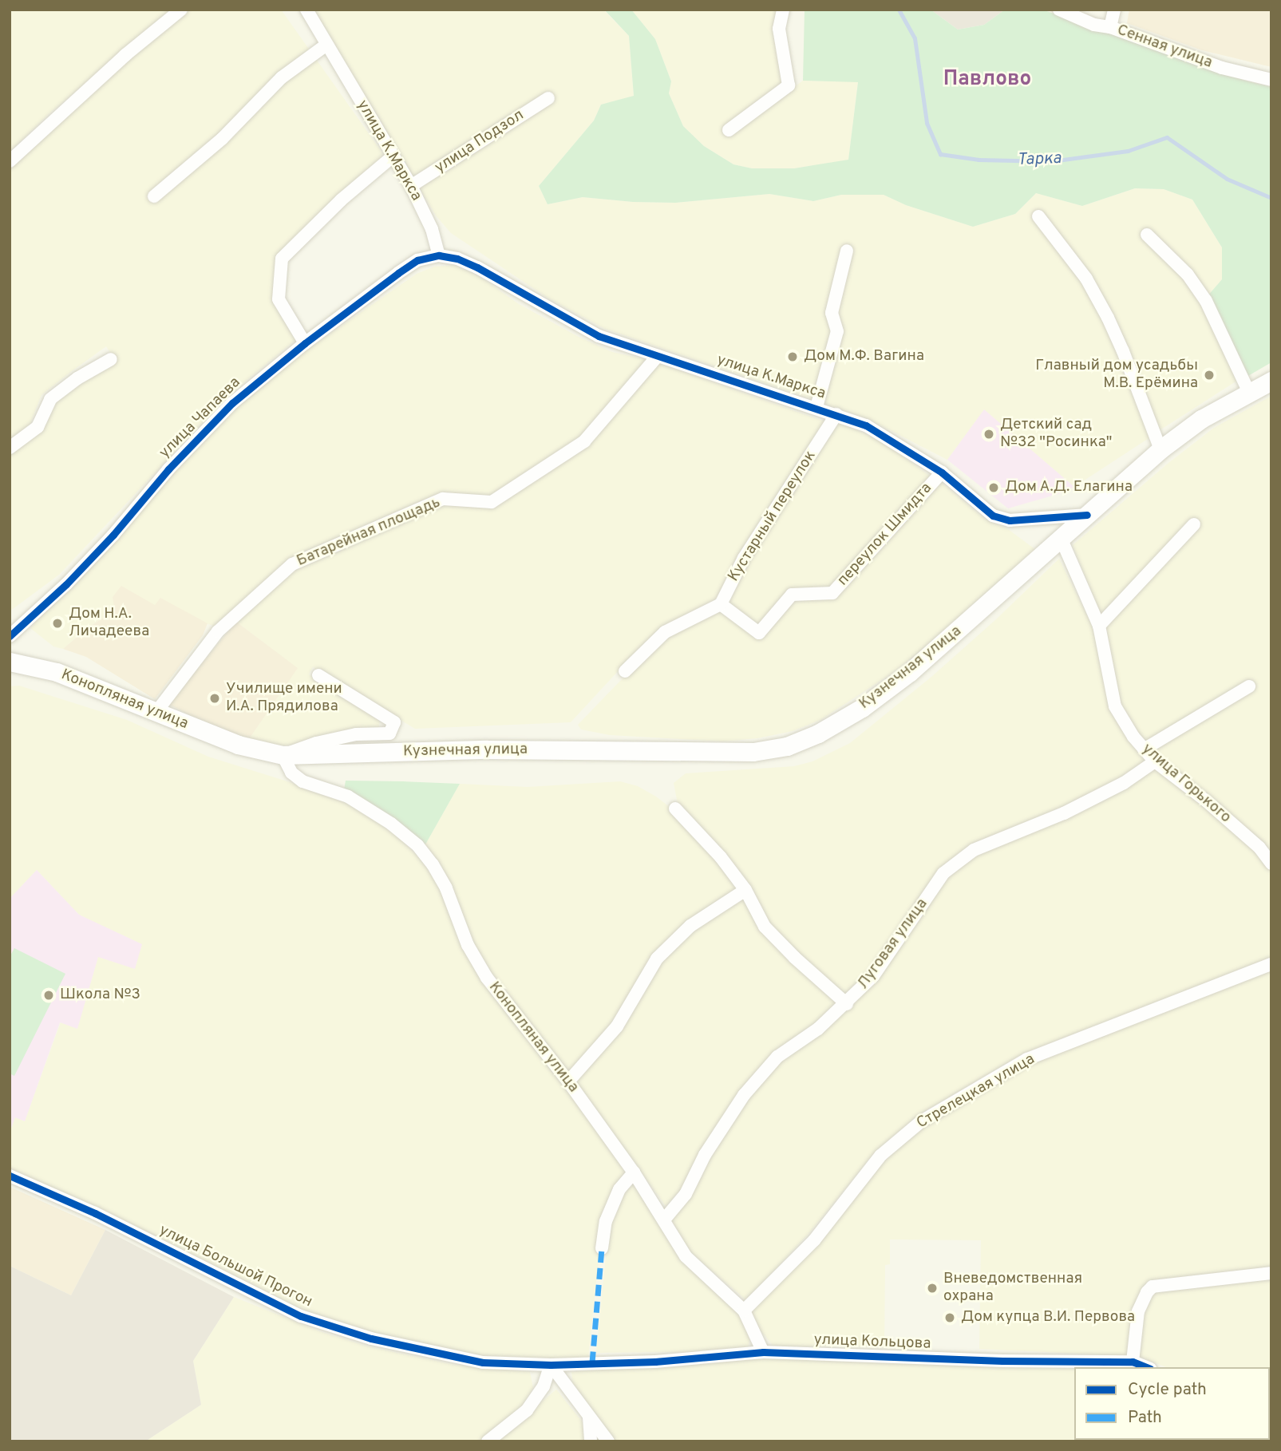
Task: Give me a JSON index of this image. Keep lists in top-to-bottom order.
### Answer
{
  "streets": {
    "main road": ["Кузнечная улица", "Конопляная улица"],
    "street": [
      "Сенная улица",
      "улица Подзол",
      "улица К.Маркса",
      "улица Чапаева",
      "Кустарный переулок",
      "Батарейная площадь",
      "переулок Шмидта",
      "улица Горького",
      "Луговая улица",
      "Стрелецкая улица",
      "улица Большой Прогон",
      "улица Кольцова"
    ]
  },
  "crossings": [
    ["улица Подзол", "улица К.Маркса"],
    ["улица К.Маркса", "улица Чапаева"],
    ["улица К.Маркса", "Кустарный переулок"],
    ["улица К.Маркса", "Батарейная площадь"],
    ["улица К.Маркса", "переулок Шмидта"],
    ["улица К.Маркса", "Кузнечная улица"],
    ["Кустарный переулок", "переулок Шмидта"],
    ["Батарейная площадь", "Конопляная улица"],
    ["Кузнечная улица", "Конопляная улица"],
    ["Кузнечная улица", "улица Горького"],
    ["Конопляная улица", "Луговая улица"],
    ["Конопляная улица", "Стрелецкая улица"],
    ["Конопляная улица", "улица Кольцова"],
    ["улица Горького", "Луговая улица"],
    ["улица Большой Прогон", "улица Кольцова"]
  ],
  "districts": ["Павлово"],
  "water": ["Тарка"],
  "places": [
    "Дом М.Ф. Вагина",
    "Главный дом усадьбы М.В. Ерёмина",
    "Детский сад №32 \"Росинка\"",
    "Дом А.Д. Елагина",
    "Дом Н.А. Личадеева",
    "Училище имени И.А. Прядилова",
    "Школа №3",
    "Вневедомственная охрана",
    "Дом купца В.И. Первова"
  ],
  "legend": ["Cycle path", "Path"]
}
